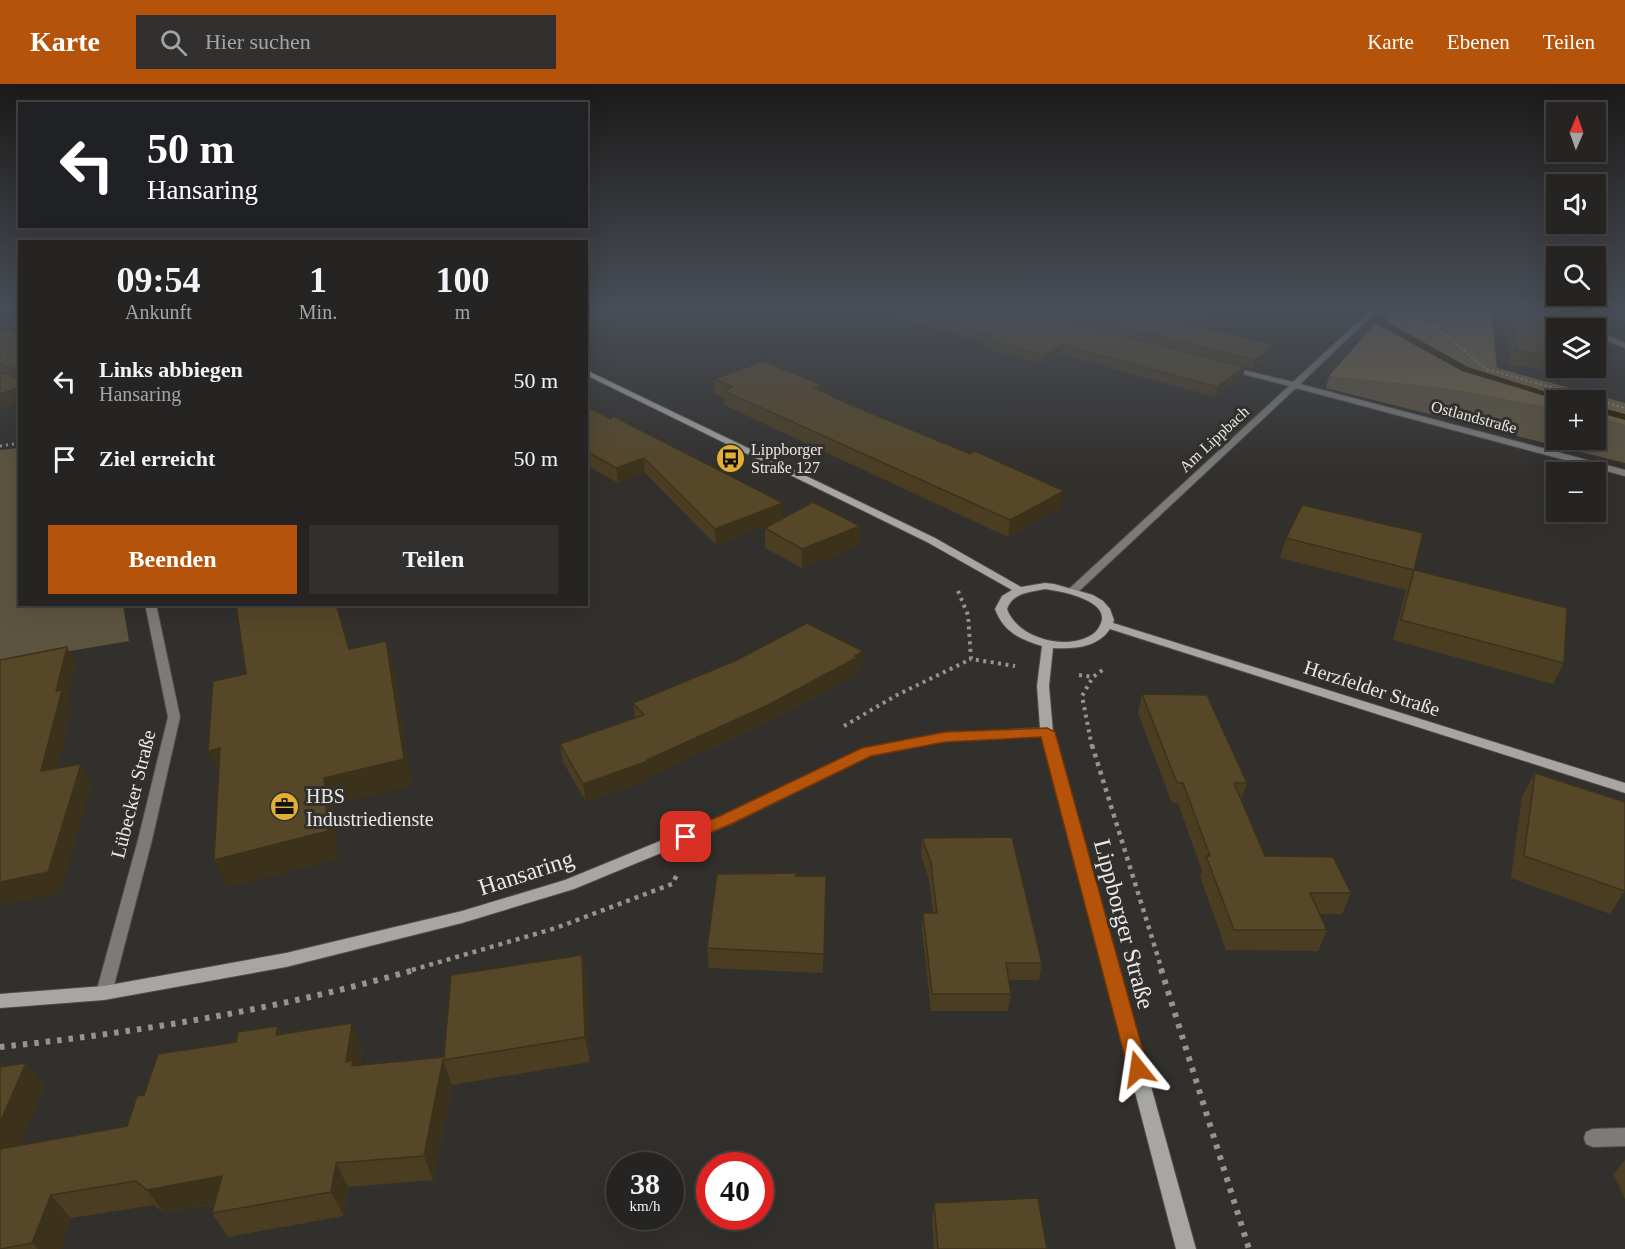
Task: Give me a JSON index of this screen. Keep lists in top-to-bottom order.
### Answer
{
  "streets": {
    "main road": ["Herzfelder Straße", "Hansaring", "Lippborger Straße"],
    "street": ["Ostlandstraße", "Am Lippbach", "Lübecker Straße"]
  },
  "crossings": [
    ["Ostlandstraße", "Am Lippbach"],
    ["Lübecker Straße", "Hansaring"],
    ["Hansaring", "Lippborger Straße"]
  ],
  "places": {
    "bus stop": ["Lippborger Straße 127"],
    "office": ["HBS Industriedienste"]
  },
  "north": "top",
  "page": {
    "header": "Karte",
    "search": "Hier suchen",
    "nav": ["Karte", "Ebenen", "Teilen"],
    "map_buttons": ["+", "−"],
    "turn": ["50 m", "Hansaring"],
    "eta": [
      "09:54",
      "Ankunft",
      "1",
      "Min.",
      "100",
      "m"
    ],
    "list": [
      {
        "name": "Links abbiegen",
        "note": "Hansaring",
        "value": "50 m"
      },
      {
        "name": "Ziel erreicht",
        "value": "50 m"
      }
    ],
    "buttons": ["Beenden", "Teilen"],
    "speed": "38 km/h",
    "limit": "40"
  }
}
